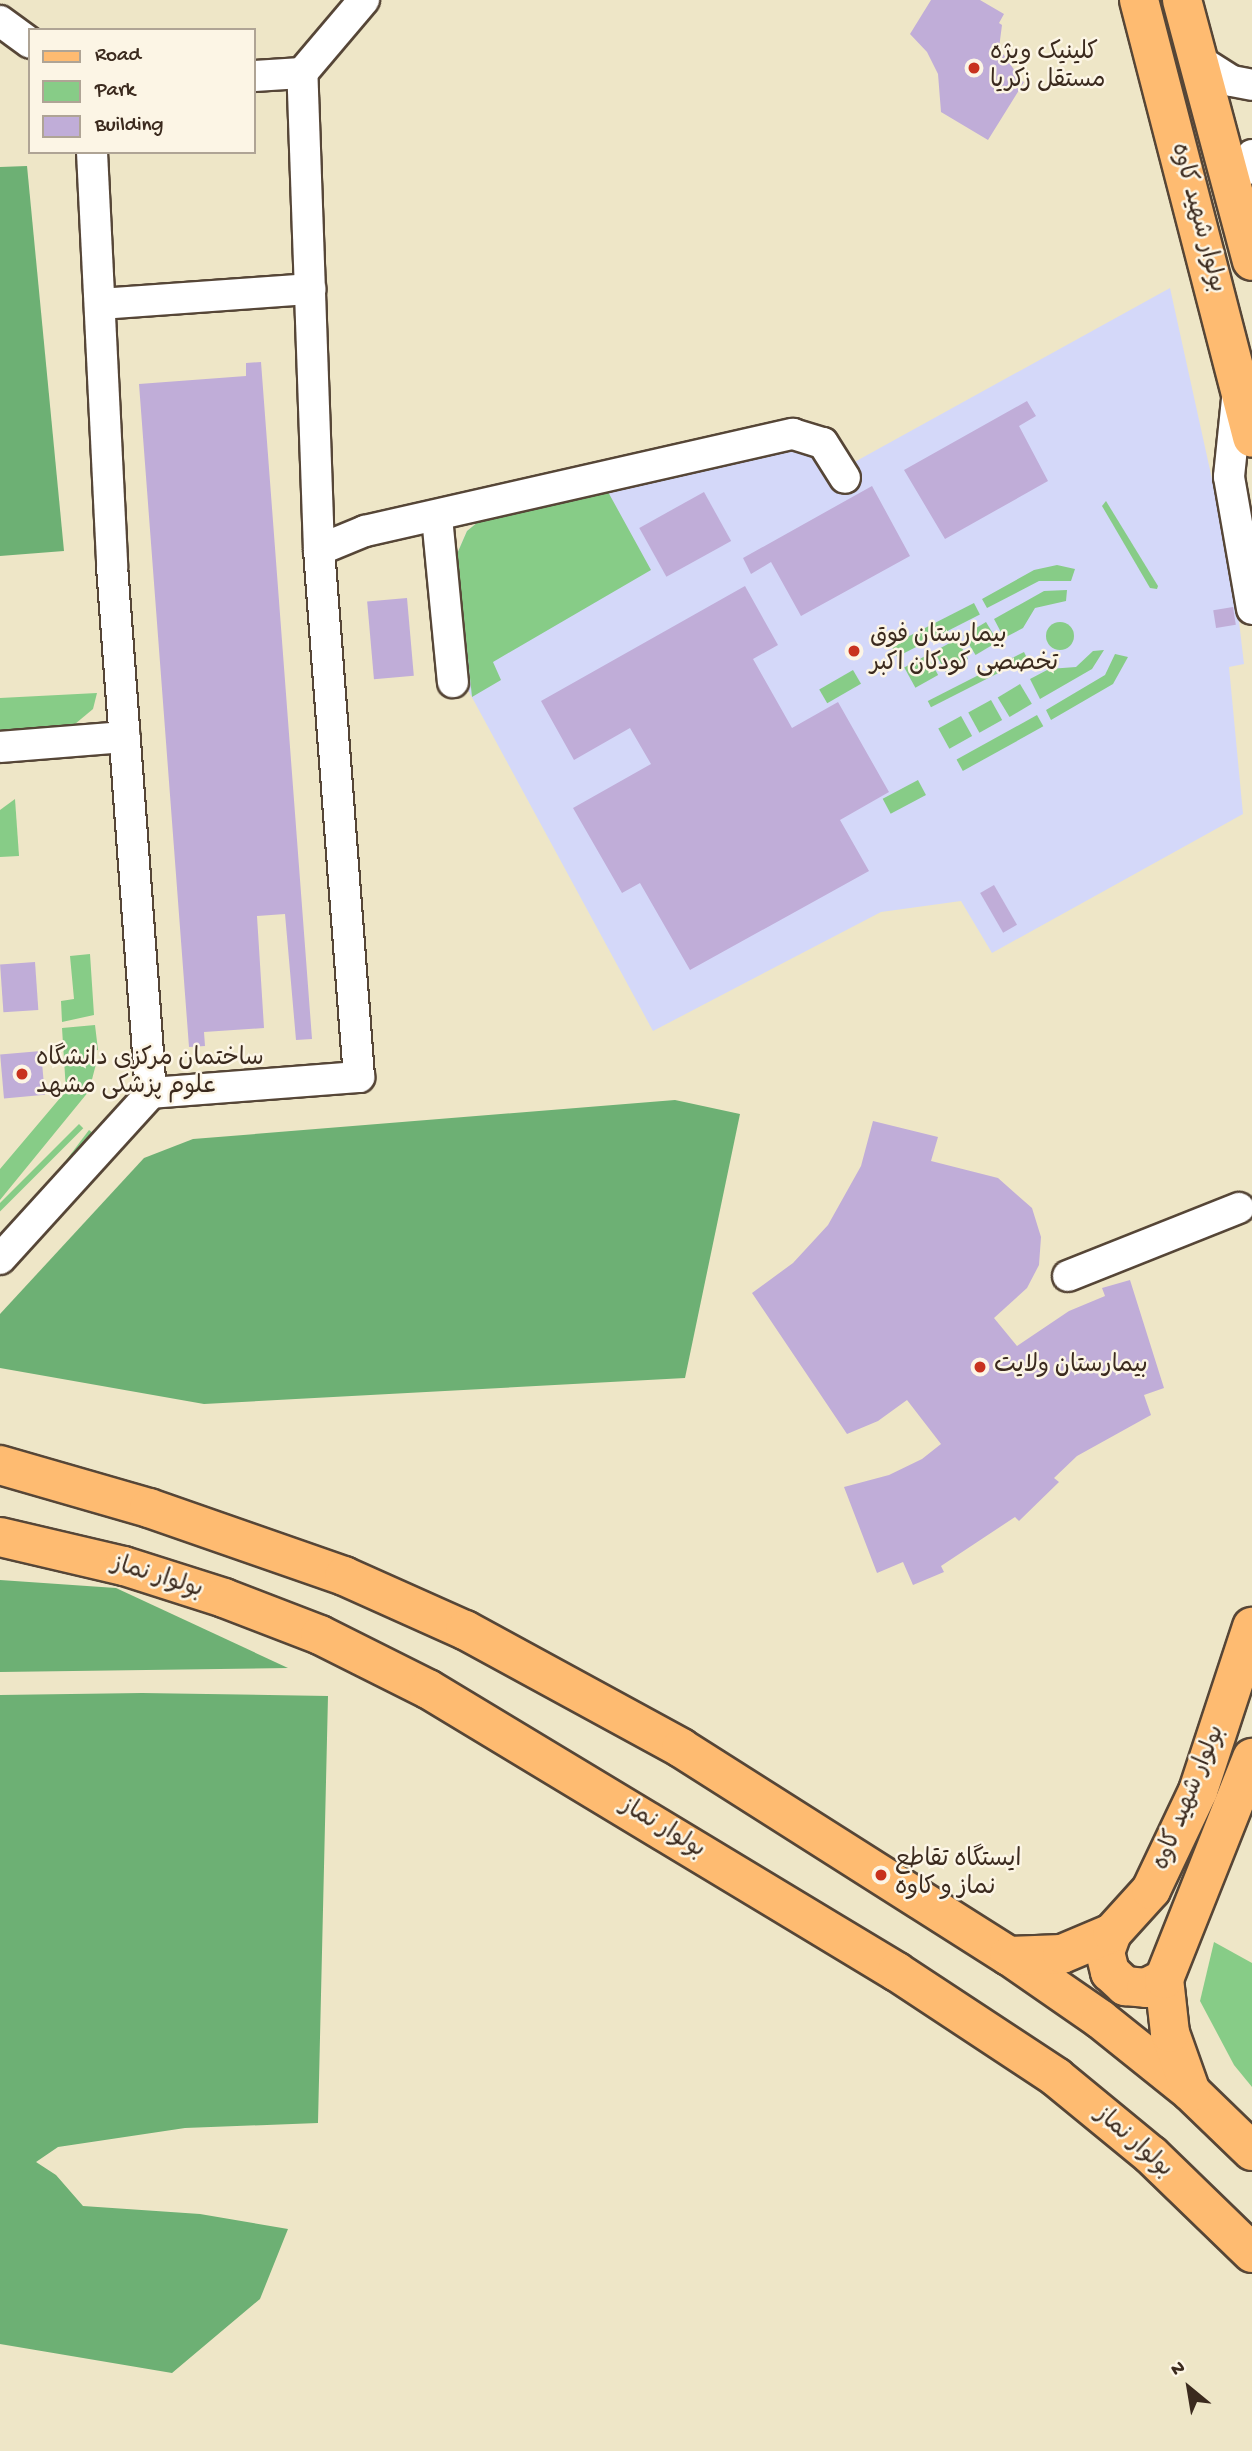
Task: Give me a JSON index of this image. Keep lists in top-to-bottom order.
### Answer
{
  "streets": {
    "main road": ["بولوار شهید کاوه", "بولوار نماز"]
  },
  "places": [
    "کلینیک ویژه مستقل زکریا",
    "بیمارستان فوق تخصصی کودکان اکبر",
    "ساختمان مرکزی دانشگاه علوم پزشکی مشهد",
    "بیمارستان ولایت",
    "ایستگاه تقاطع نماز و کاوه"
  ],
  "legend": ["Road", "Park", "Building"],
  "north": "top left"
}
